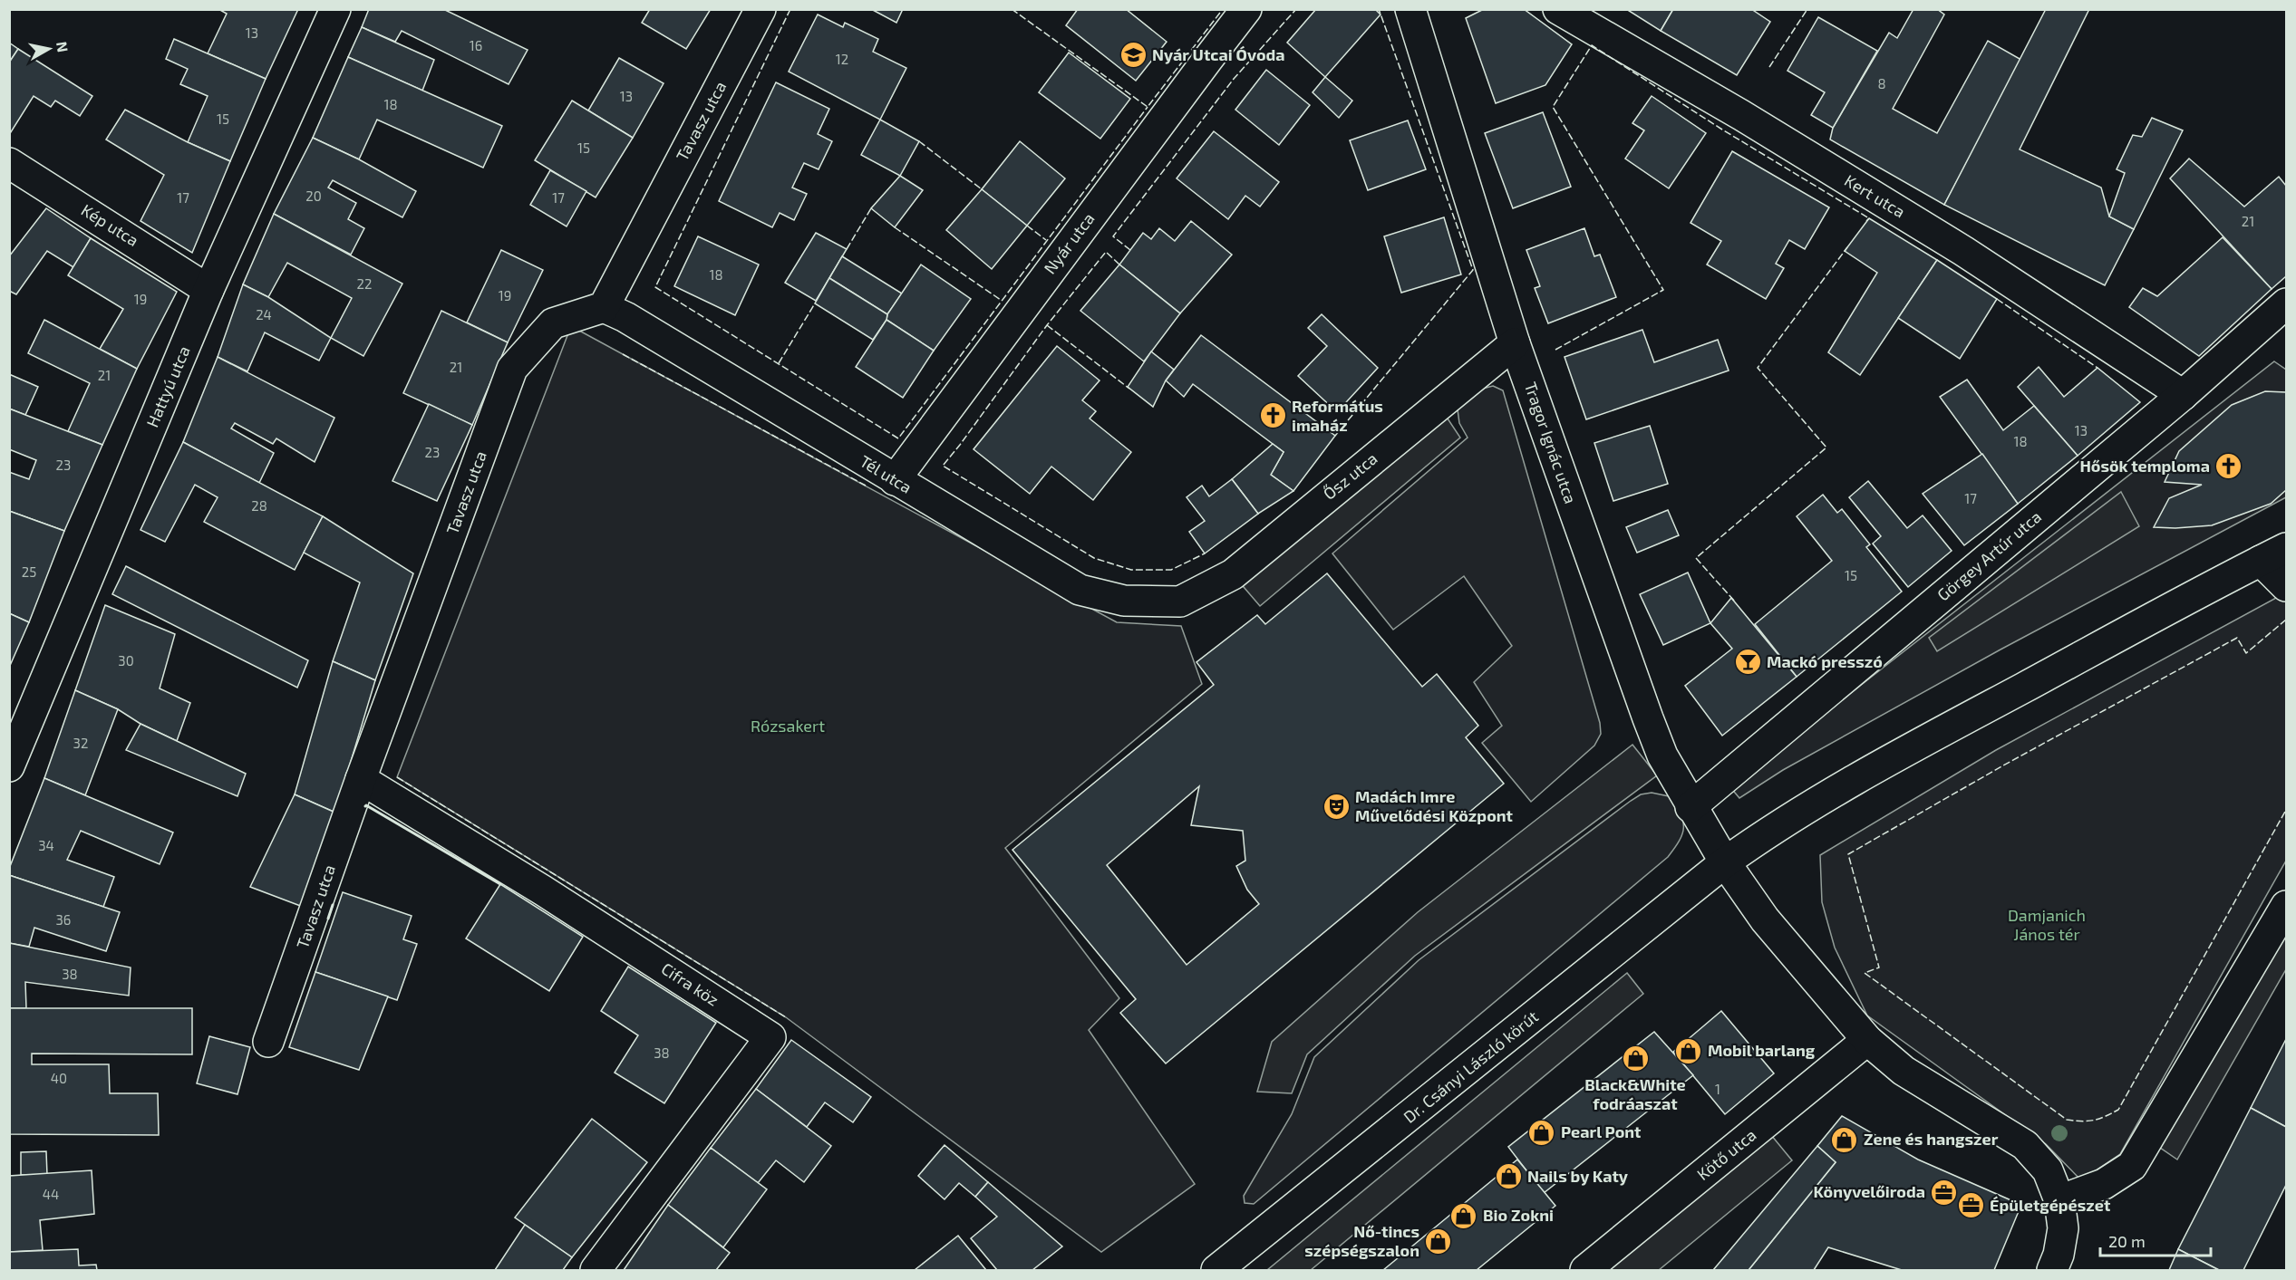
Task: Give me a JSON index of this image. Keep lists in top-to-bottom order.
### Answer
{
  "streets": {
    "street": [
      "Tavasz utca",
      "Kert utca",
      "Kép utca",
      "Nyár utca",
      "Hattyú utca",
      "Tragor Ignác utca",
      "Tél utca",
      "Ősz utca",
      "Görgey Artúr utca",
      "Cifra köz",
      "Dr. Csányi László körút",
      "Kötő utca"
    ]
  },
  "crossings": [
    ["Tavasz utca", "Tél utca"],
    ["Tavasz utca", "Cifra köz"],
    ["Kert utca", "Görgey Artúr utca"],
    ["Kép utca", "Hattyú utca"],
    ["Nyár utca", "Tél utca"],
    ["Tragor Ignác utca", "Ősz utca"],
    ["Tragor Ignác utca", "Görgey Artúr utca"],
    ["Tragor Ignác utca", "Dr. Csányi László körút"],
    ["Tél utca", "Ősz utca"]
  ],
  "parks": ["Rózsakert", "Damjanich János tér"],
  "places": {
    "school or university": ["Nyár Utcai Óvoda"],
    "church": ["Református imaház", "Hősök temploma"],
    "bar": ["Mackó presszó"],
    "theatre": ["Madách Imre Művelődési Központ"],
    "shop": [
      "Mobil barlang",
      "Black&White fodráaszat",
      "Pearl Pont",
      "Zene és hangszer",
      "Nails by Katy",
      "Bio Zokni",
      "Nő-tincs szépségszalon"
    ],
    "office": ["Könyvelőiroda", "Épületgépészet"]
  },
  "house_numbers": [
    "13",
    "16",
    "12",
    "8",
    "13",
    "18",
    "15",
    "15",
    "20",
    "17",
    "17",
    "21",
    "18",
    "22",
    "19",
    "19",
    "24",
    "21",
    "21",
    "13",
    "18",
    "23",
    "23",
    "17",
    "28",
    "25",
    "15",
    "30",
    "32",
    "34",
    "36",
    "38",
    "38",
    "40",
    "1",
    "44"
  ],
  "scale_bar": "20 m",
  "north": "right"
}
